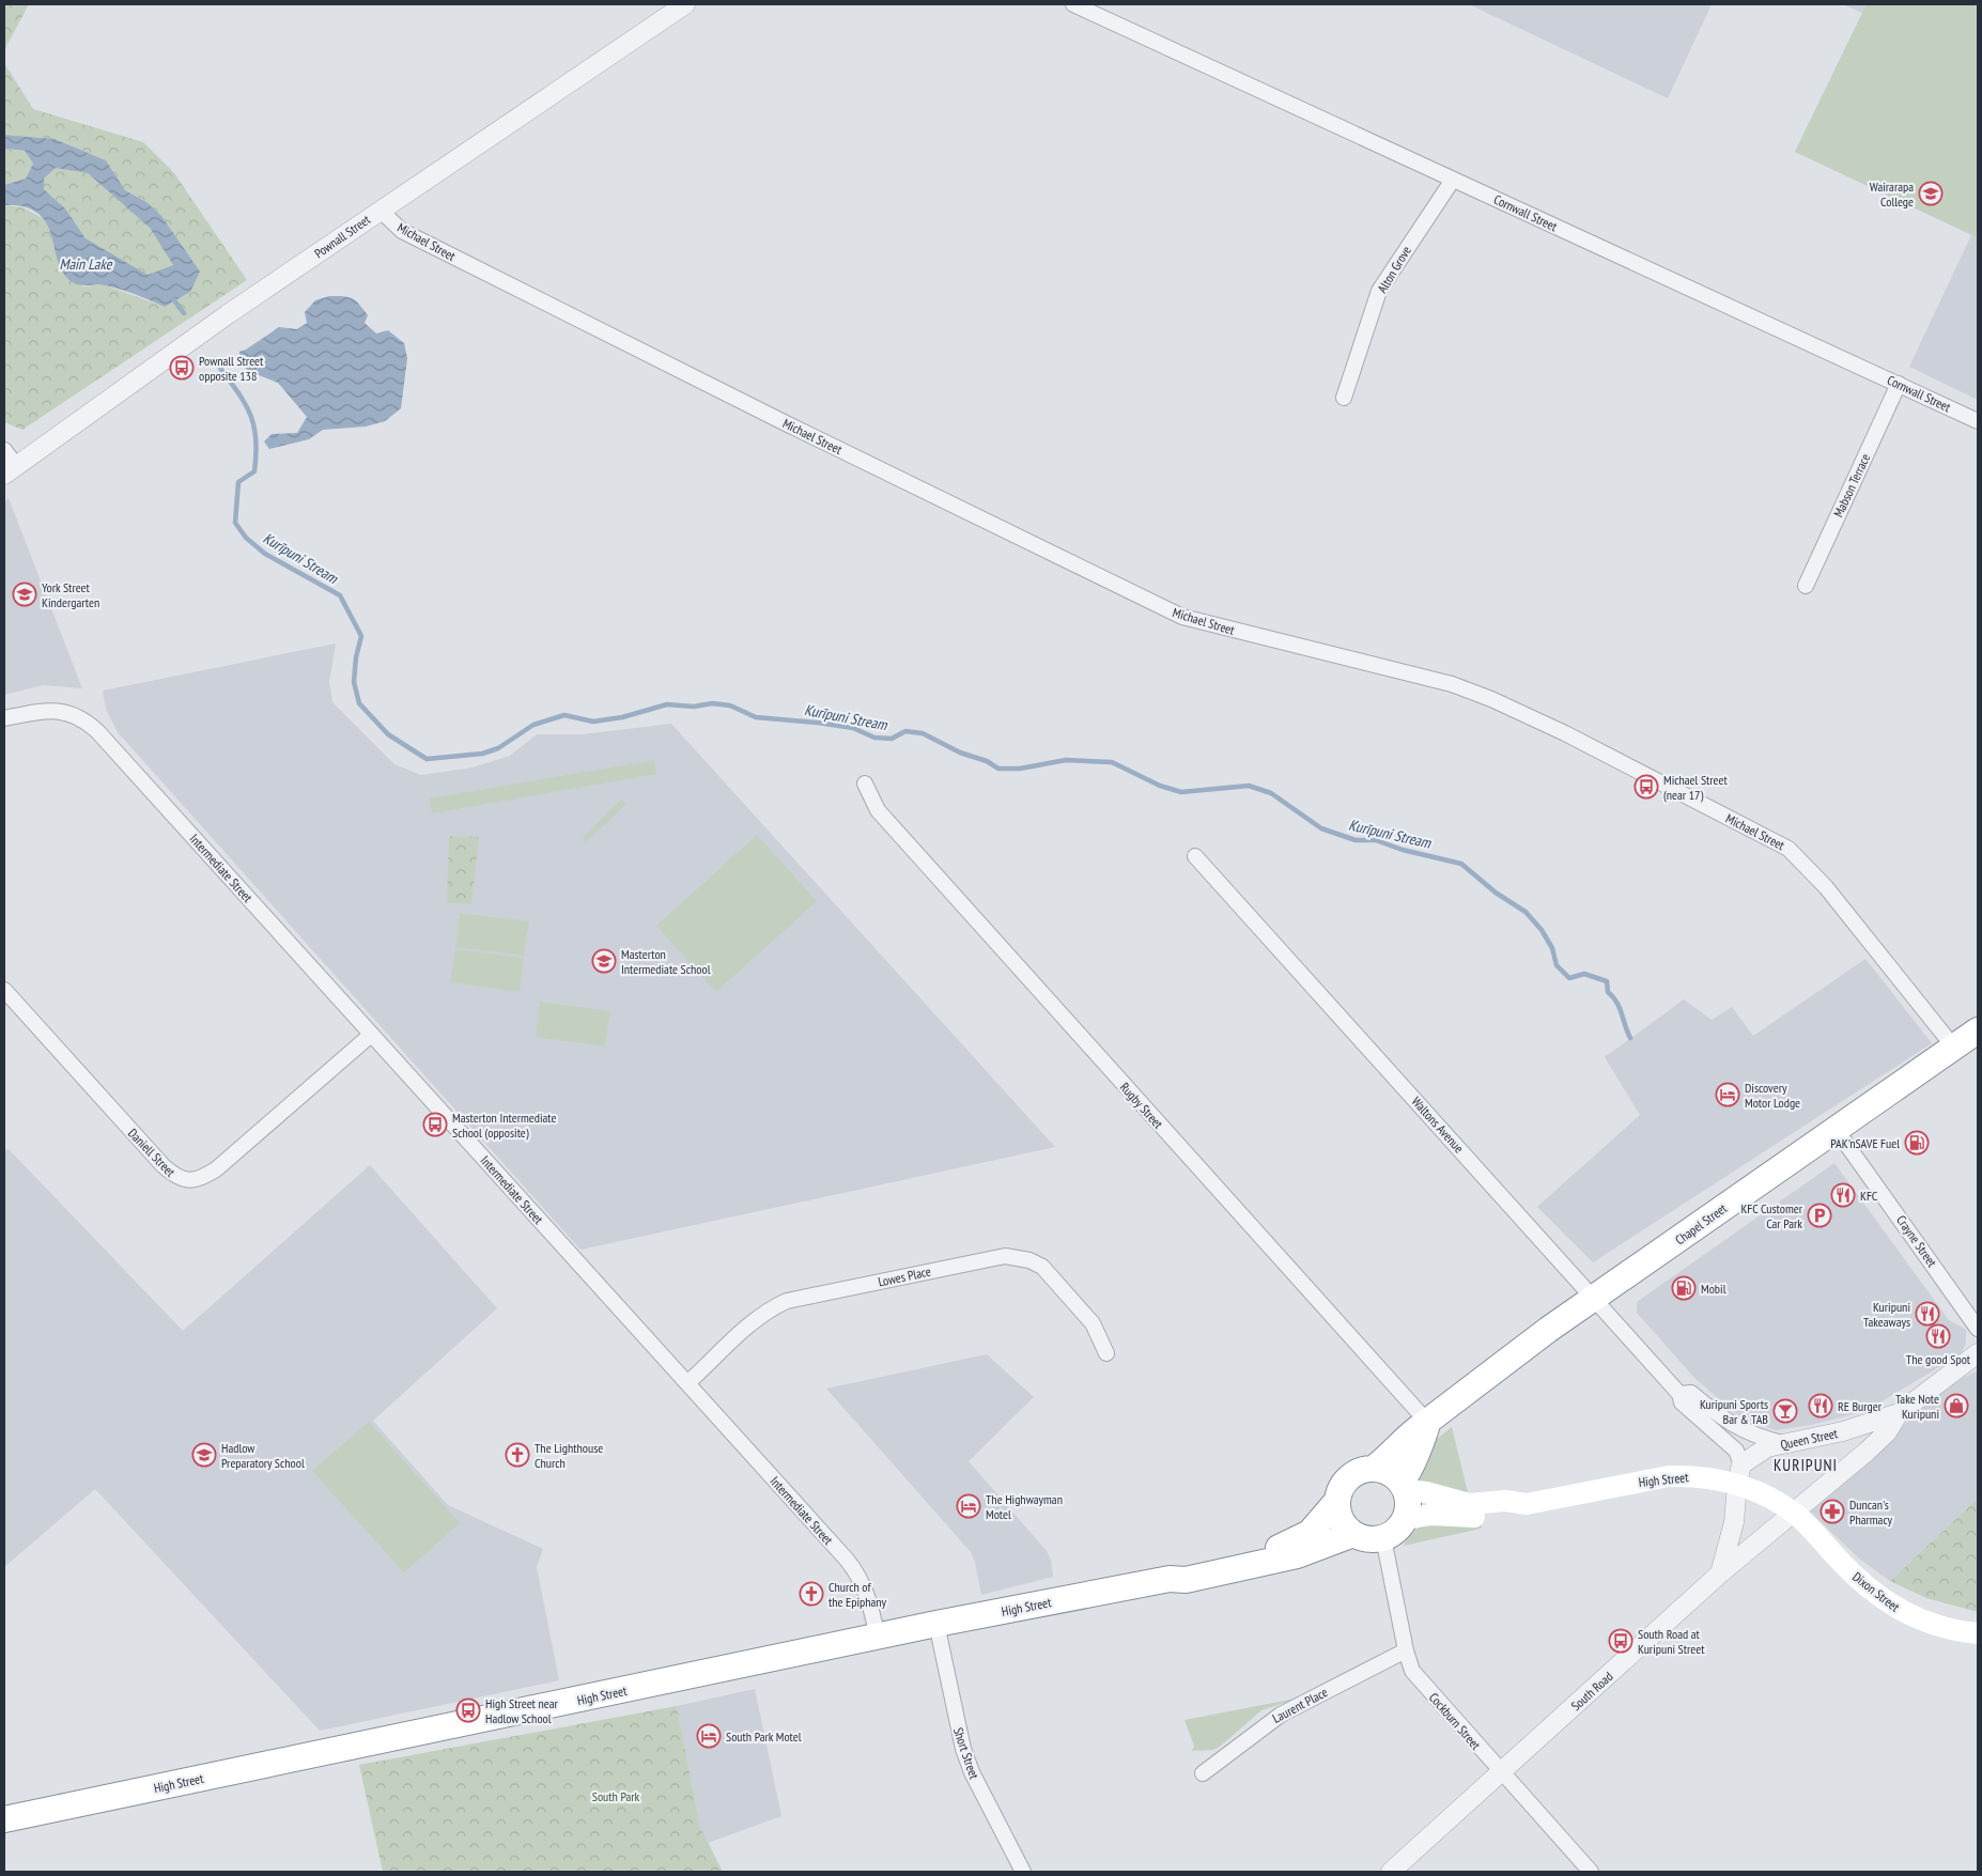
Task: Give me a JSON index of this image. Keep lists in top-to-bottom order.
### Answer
{
  "streets": {
    "highway": ["Chapel Street", "High Street"],
    "main road": ["Dixon Street"],
    "street": [
      "Cornwall Street",
      "Pownall Street",
      "Michael Street",
      "Alton Grove",
      "Mabson Terrace",
      "Intermediate Street",
      "Rugby Street",
      "Waltons Avenue",
      "Daniell Street",
      "Crayne Street",
      "Lowes Place",
      "Queen Street",
      "South Road",
      "Laurent Place",
      "Cockburn Street",
      "Short Street"
    ]
  },
  "crossings": [
    ["Cornwall Street", "Alton Grove"],
    ["Cornwall Street", "Mabson Terrace"],
    ["Pownall Street", "Michael Street"],
    ["Michael Street", "Chapel Street"],
    ["Intermediate Street", "Daniell Street"],
    ["Intermediate Street", "Lowes Place"],
    ["Intermediate Street", "High Street"],
    ["Rugby Street", "Chapel Street"],
    ["Waltons Avenue", "Chapel Street"],
    ["Waltons Avenue", "Queen Street"],
    ["Waltons Avenue", "High Street"],
    ["Chapel Street", "Crayne Street"],
    ["Chapel Street", "High Street"],
    ["Chapel Street", "Cockburn Street"],
    ["Queen Street", "High Street"],
    ["Queen Street", "Dixon Street"],
    ["Queen Street", "South Road"],
    ["High Street", "Dixon Street"],
    ["High Street", "South Road"],
    ["High Street", "Cockburn Street"],
    ["High Street", "Short Street"],
    ["Dixon Street", "South Road"],
    ["South Road", "Cockburn Street"],
    ["Laurent Place", "Cockburn Street"]
  ],
  "districts": ["KURIPUNI"],
  "water": ["Main Lake", "Kurīpuni Stream"],
  "parks": ["South Park"],
  "places": {
    "school or university": [
      "Wairarapa College",
      "York Street Kindergarten",
      "Masterton Intermediate School",
      "Hadlow Preparatory School"
    ],
    "bus stop": [
      "Pownall Street opposite 138",
      "Michael Street (near 17)",
      "Masterton Intermediate School (opposite)",
      "South Road at Kuripuni Street",
      "High Street near Hadlow School"
    ],
    "hotel": ["Discovery Motor Lodge", "The Highwayman Motel", "South Park Motel"],
    "fuel station": ["PAK'nSAVE Fuel", "Mobil"],
    "restaurant": [
      "KFC",
      "Kuripuni Takeaways",
      "The good Spot",
      "RE Burger"
    ],
    "parking": ["KFC Customer Car Park"],
    "shop": ["Take Note Kuripuni"],
    "bar": ["Kuripuni Sports Bar & TAB"],
    "church": ["The Lighthouse Church", "Church of the Epiphany"],
    "pharmacy": ["Duncan's Pharmacy"]
  }
}
